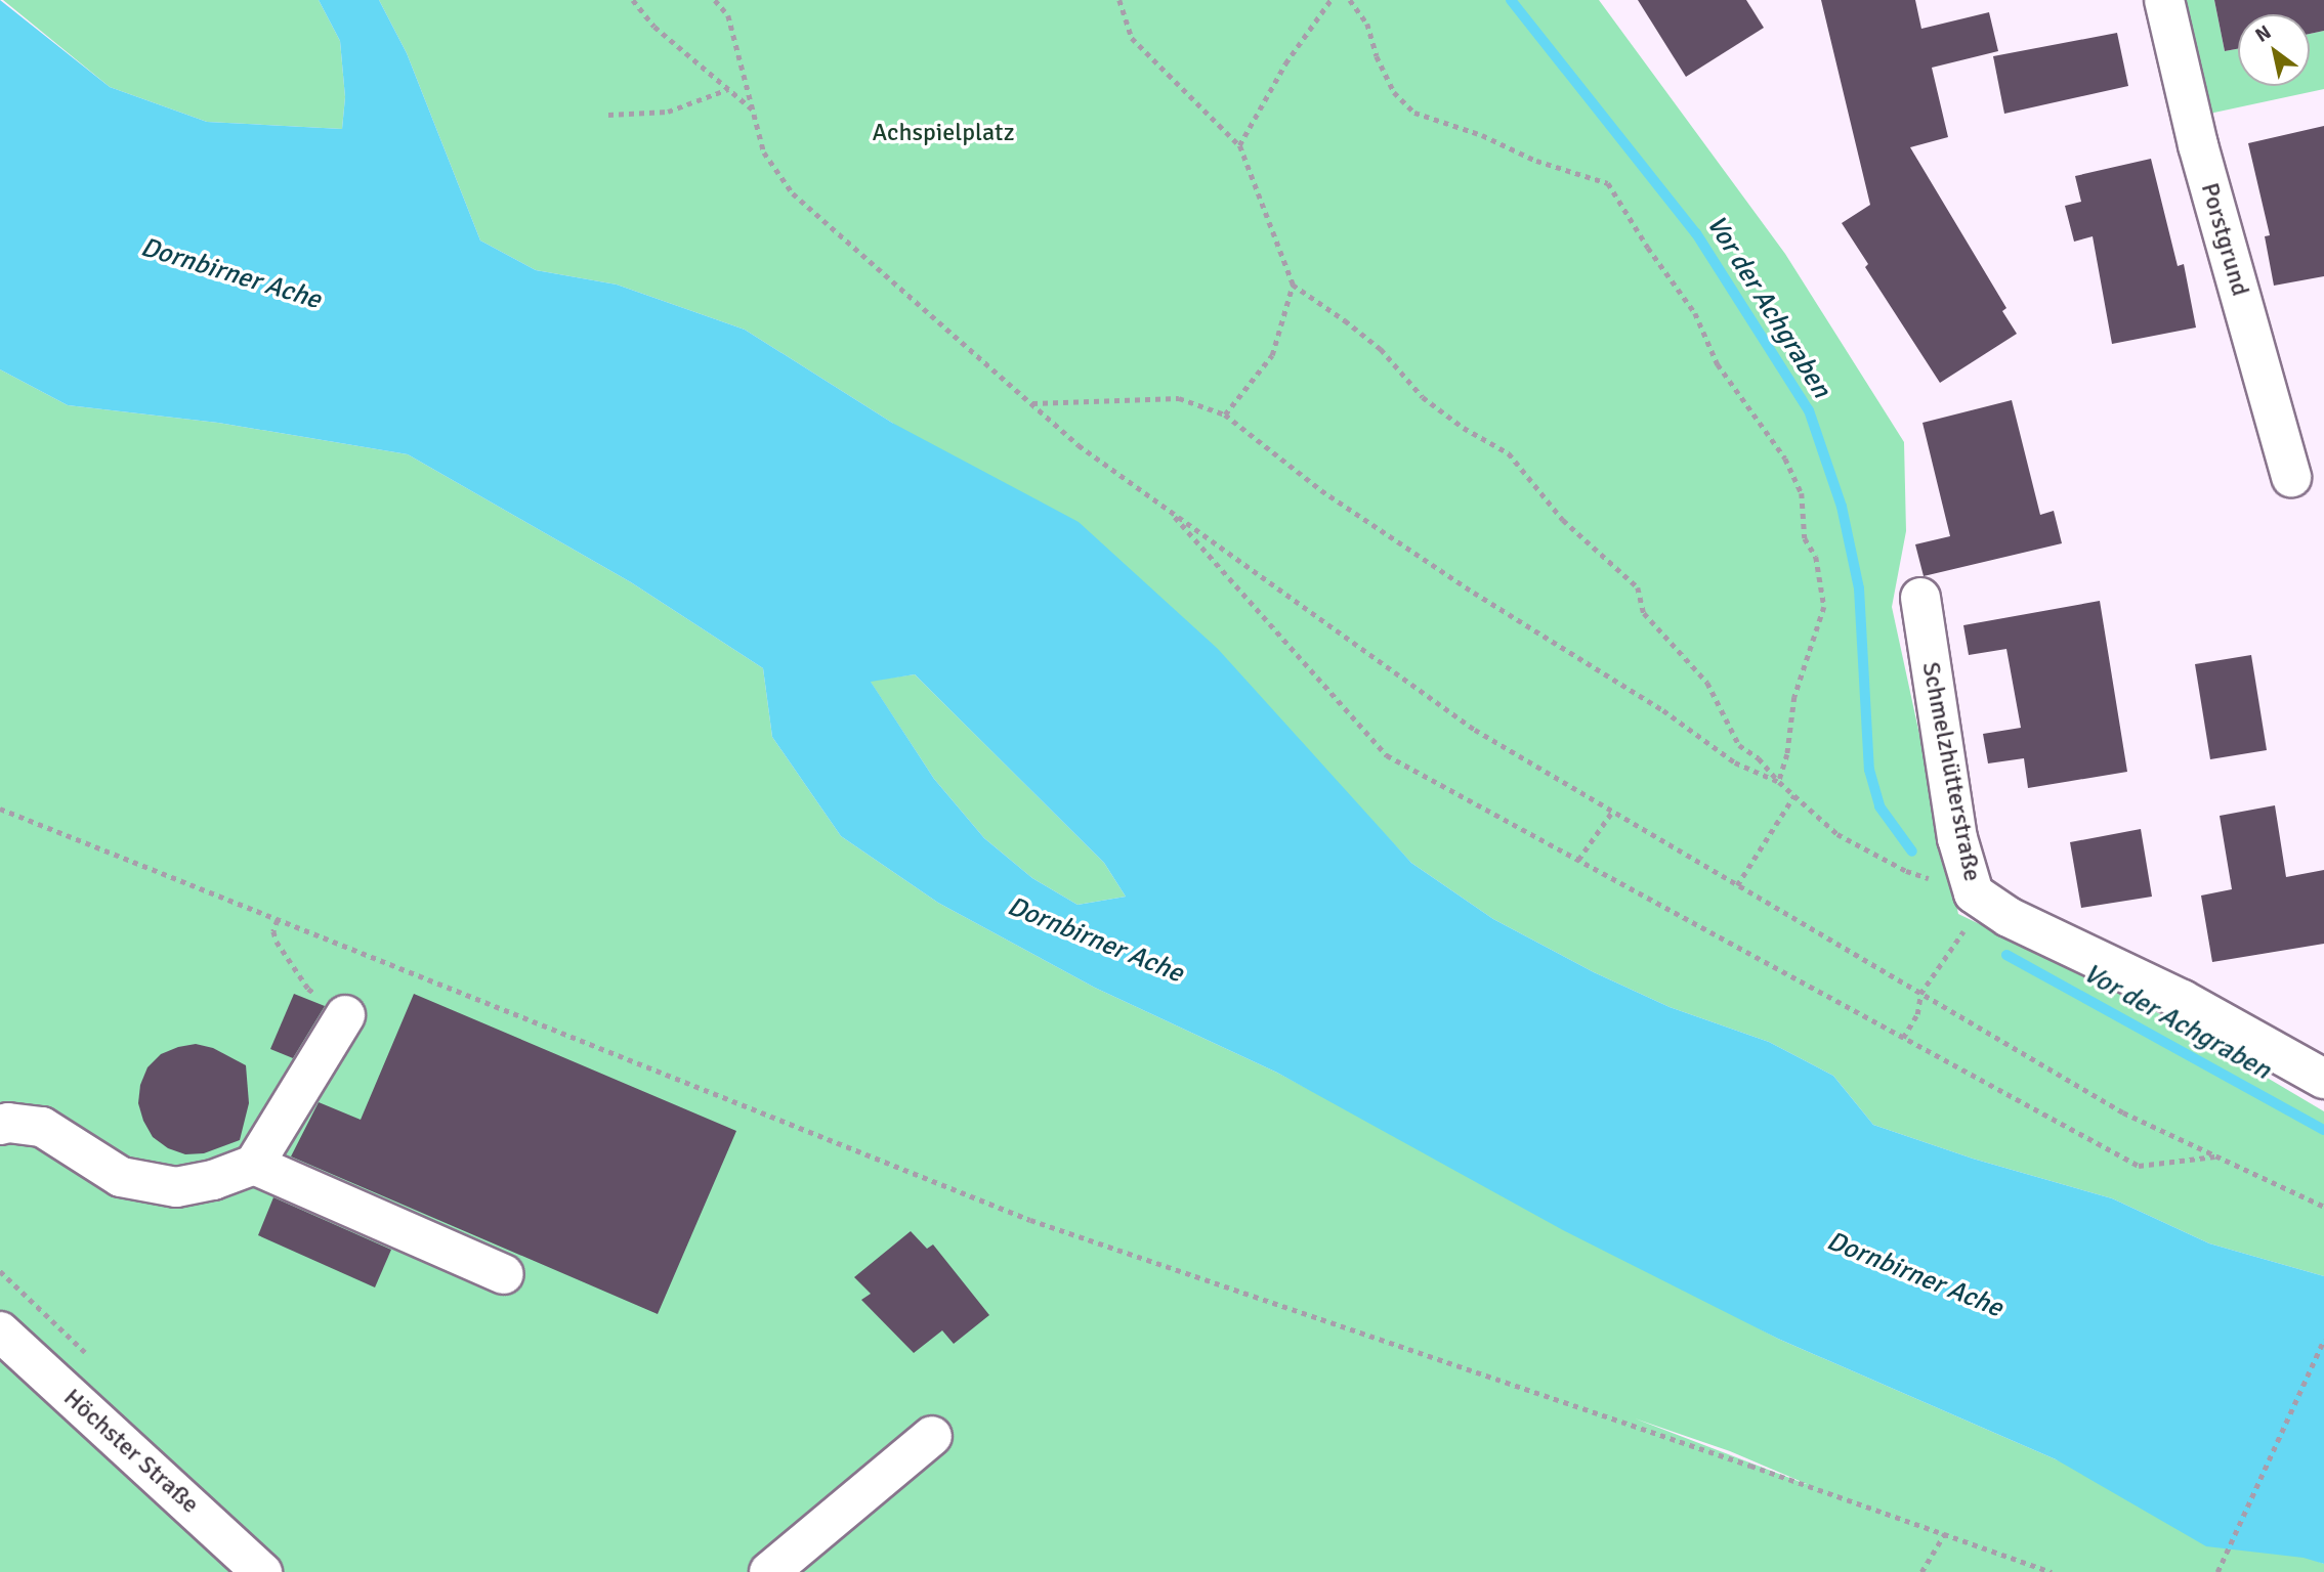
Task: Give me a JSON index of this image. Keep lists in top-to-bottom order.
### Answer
{
  "streets": {
    "street": ["Porstgrund", "Schmelzhütterstraße", "Höchster Straße"]
  },
  "water": ["Dornbirner Ache", "Vor der Achgraben"],
  "parks": ["Achspielplatz"],
  "north": "top left"
}
